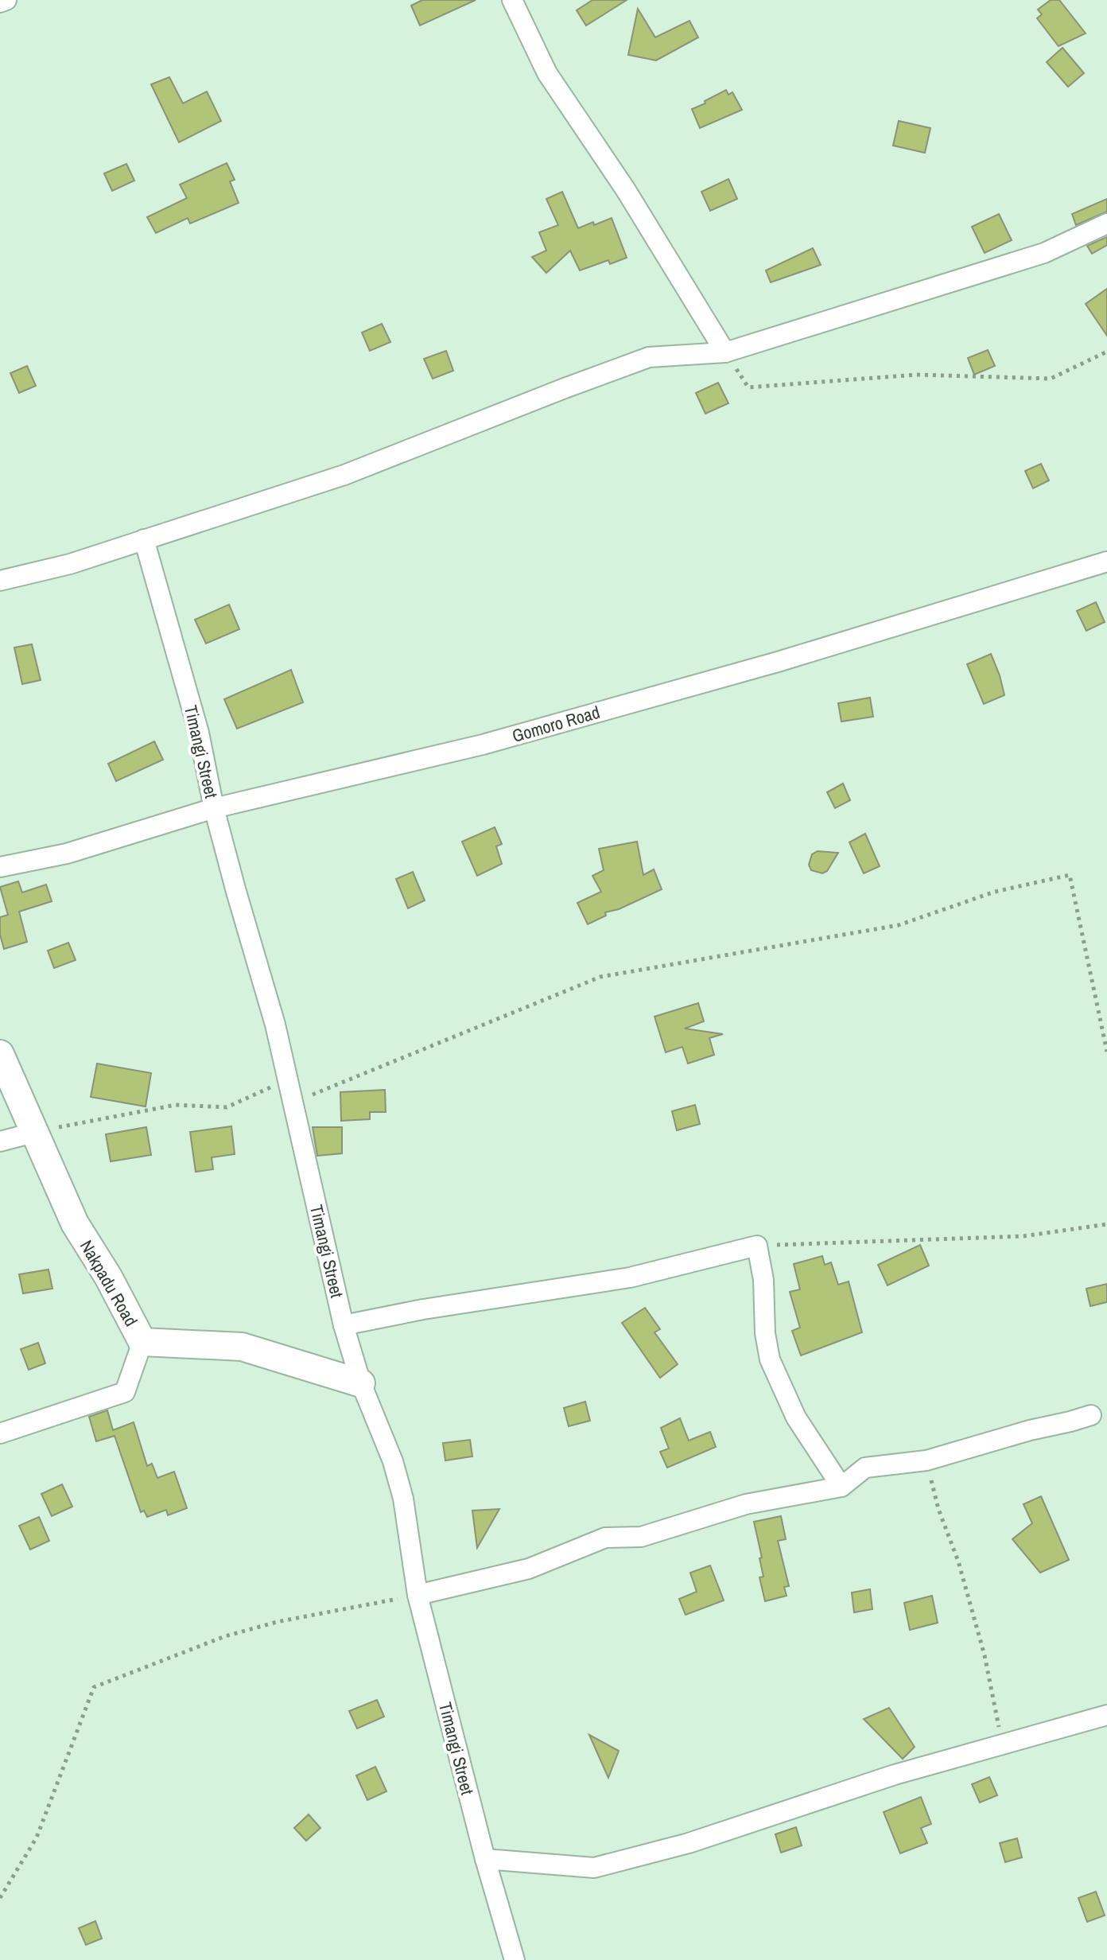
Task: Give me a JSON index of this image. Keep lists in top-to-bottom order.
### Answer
{
  "streets": {
    "street": ["Gomoro Road", "Timangi Street", "Nakpadu Road"]
  },
  "crossings": [
    ["Gomoro Road", "Timangi Street"],
    ["Timangi Street", "Nakpadu Road"]
  ]
}
